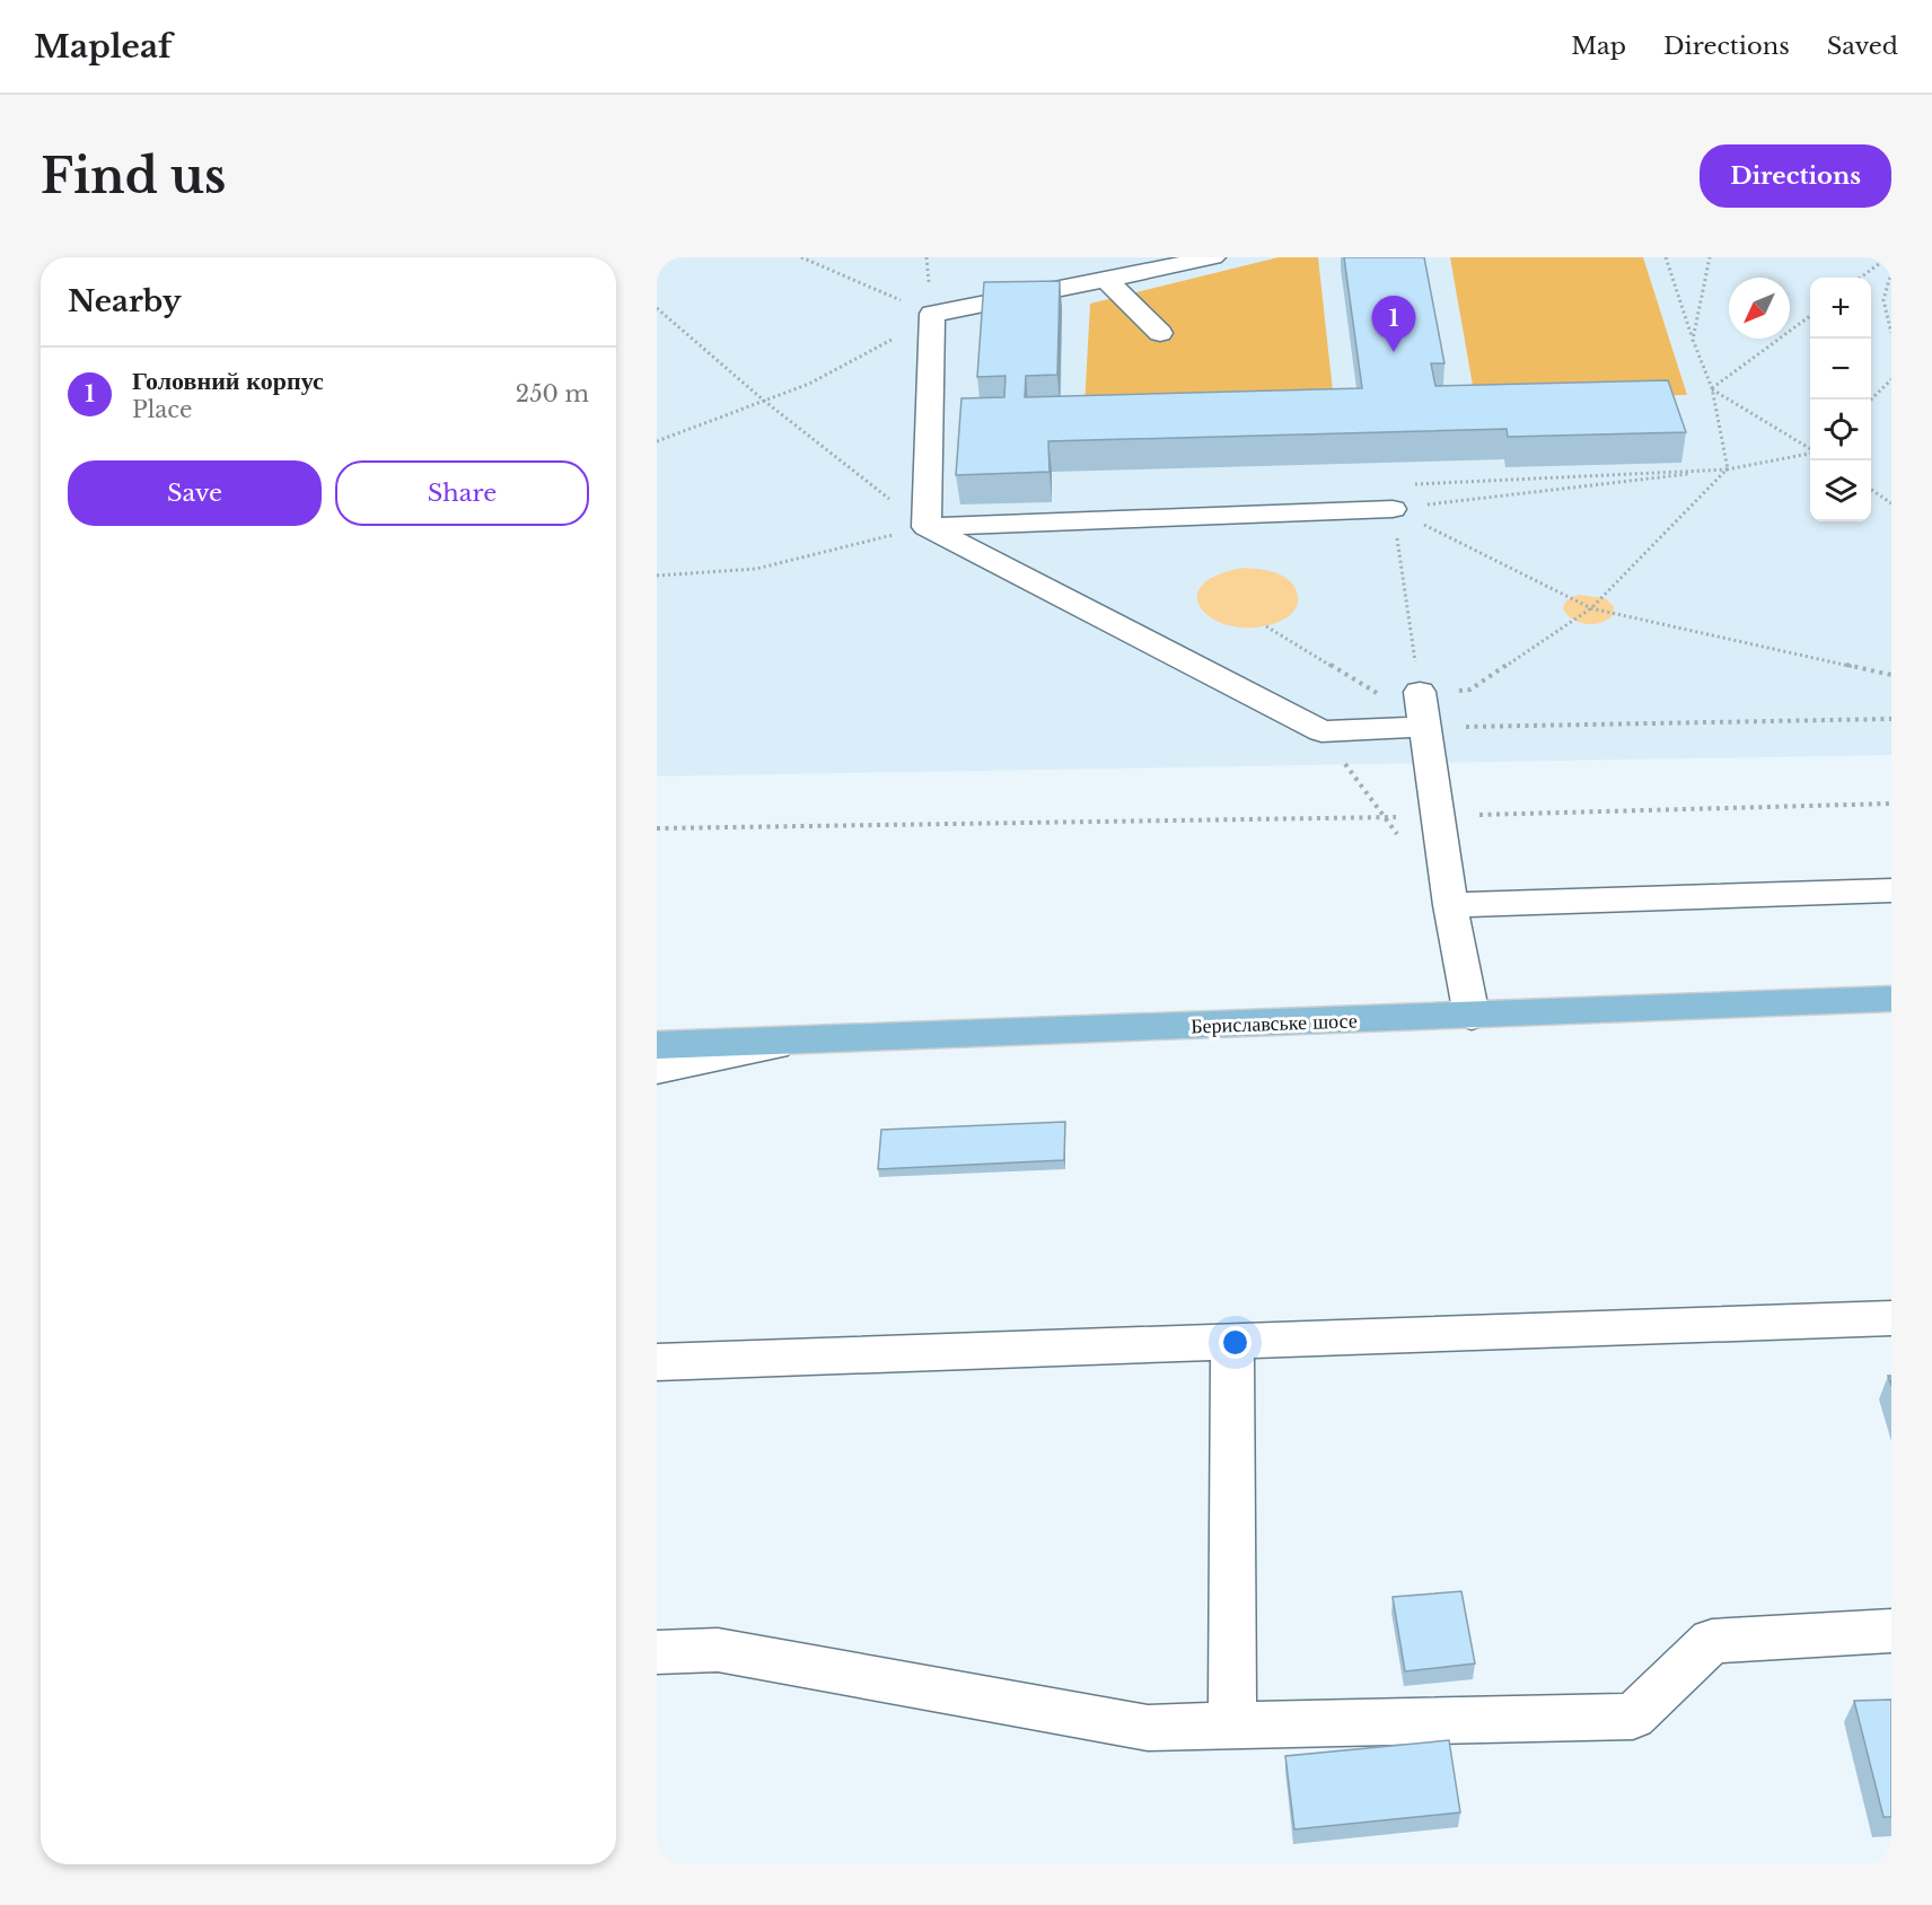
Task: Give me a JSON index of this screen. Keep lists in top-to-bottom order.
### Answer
{
  "streets": {
    "main road": ["Бериславське шосе"]
  },
  "north": "bottom left",
  "page": {
    "header": "Mapleaf",
    "nav": ["Map", "Directions", "Saved"],
    "buttons": [
      "Directions",
      ["Save", "Share"]
    ],
    "title": "Find us",
    "heading": "Nearby",
    "map_buttons": ["+", "−"],
    "pins": "1",
    "list": [
      {
        "mark": "1",
        "name": "Головний корпус",
        "note": "Place",
        "value": "250 m"
      }
    ]
  }
}
